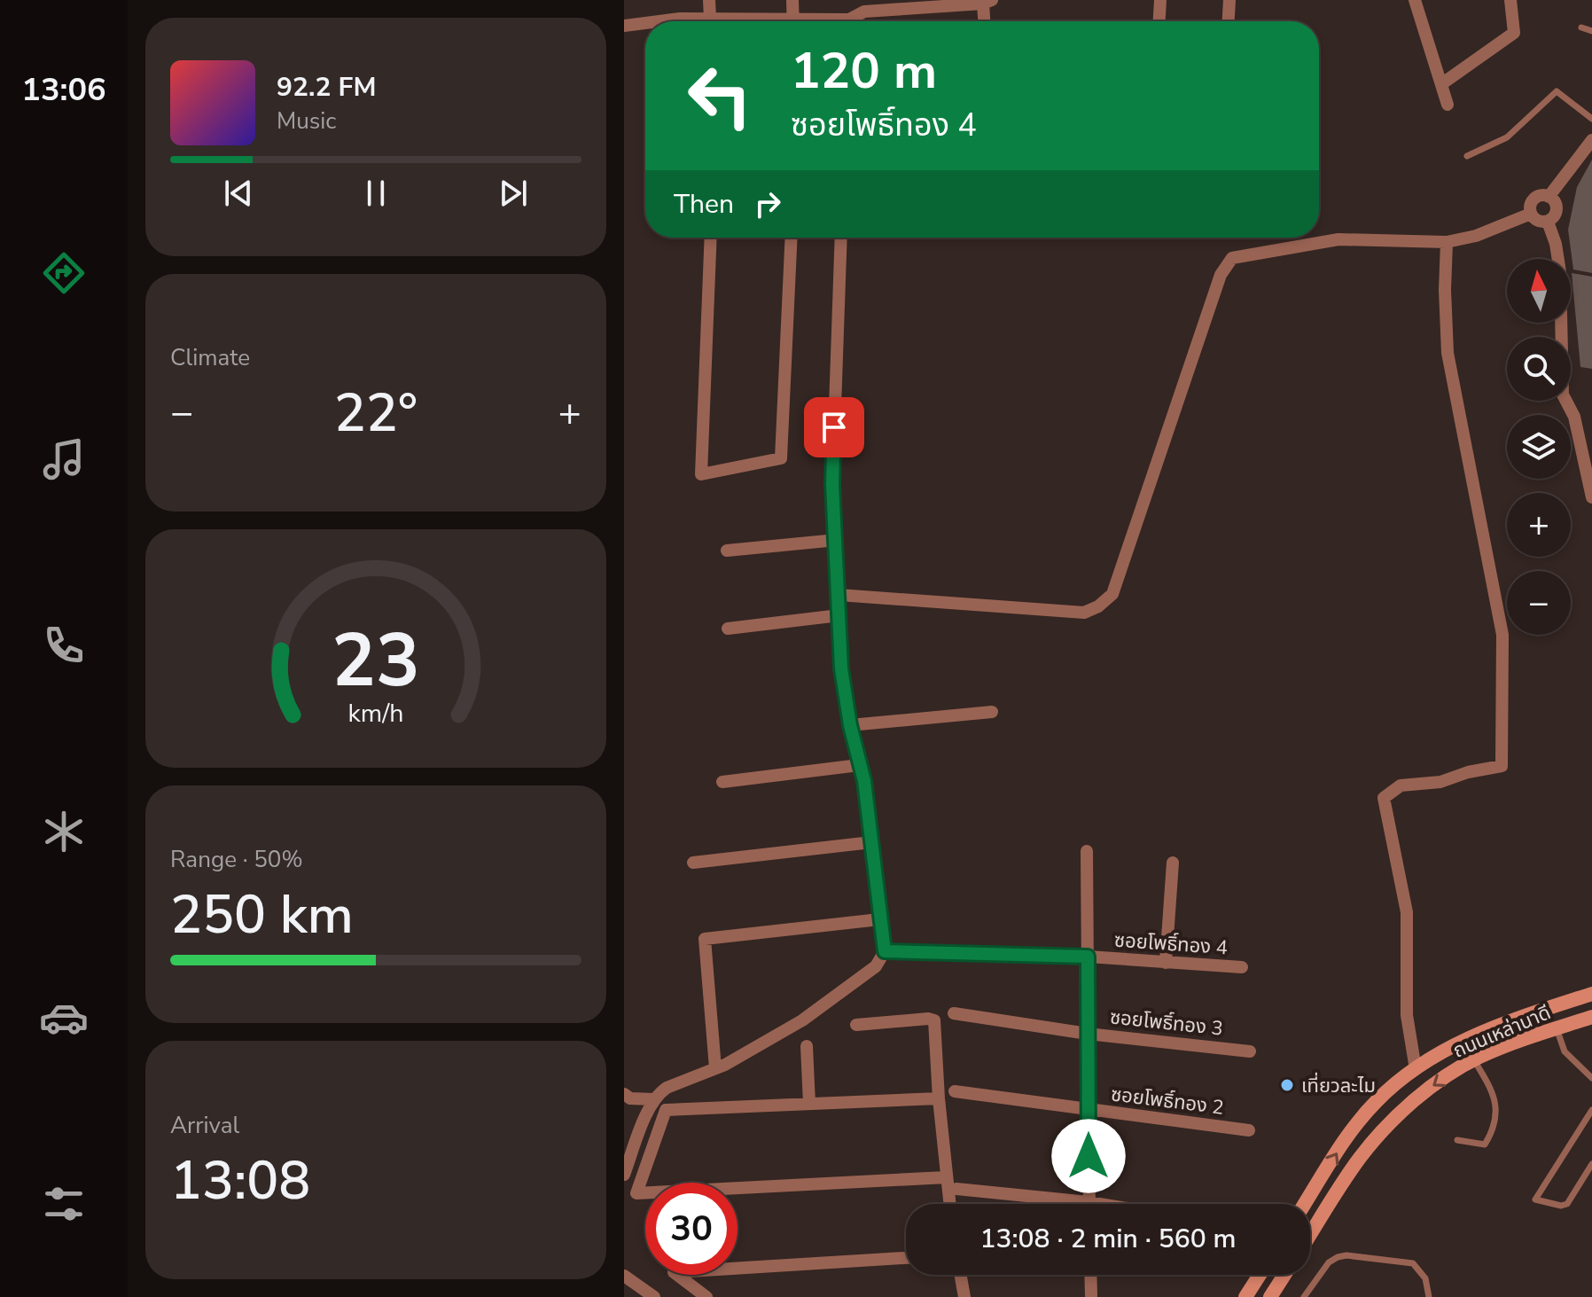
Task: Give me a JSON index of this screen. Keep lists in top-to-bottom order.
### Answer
{
  "streets": {
    "main road": ["ถนนเหล่านาดี"],
    "street": ["ซอยโพธิ์ทอง 4", "ซอยโพธิ์ทอง 3", "ซอยโพธิ์ทอง 2"]
  },
  "places": ["เที่ยวละไม"],
  "north": "top",
  "page": {
    "tabs": "13:06",
    "turn": ["120 m", "ซอยโพธิ์ทอง 4"],
    "song": ["92.2 FM", "Music"],
    "then": "Then",
    "map_buttons": ["+", "−"],
    "tile": [
      "Climate",
      ["Range · 50%", "250 km"],
      ["Arrival", "13:08"]
    ],
    "heat": ["−", "22°", "+"],
    "limit": "30",
    "trip": "13:08 · 2 min · 560 m",
    "gauge": ["23", "km/h"]
  }
}
